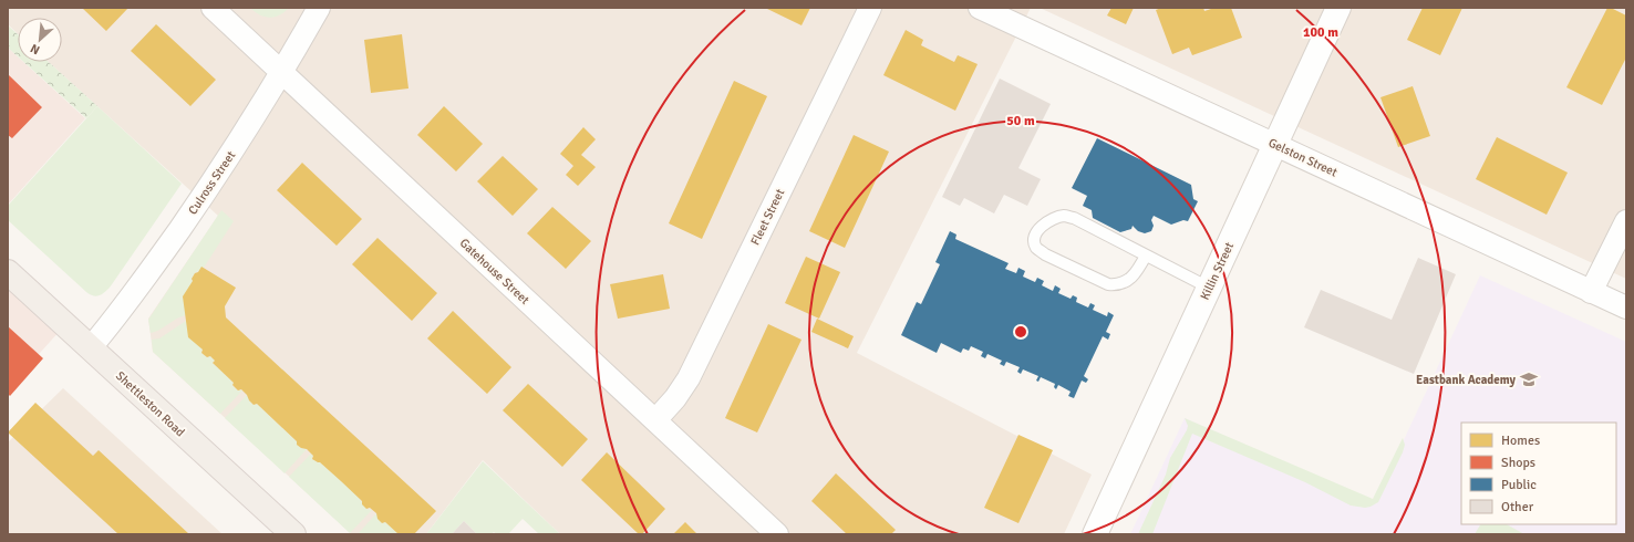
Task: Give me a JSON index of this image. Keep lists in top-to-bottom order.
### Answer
{
  "streets": {
    "main road": ["Killin Street", "Shettleston Road"],
    "street": [
      "Gelston Street",
      "Culross Street",
      "Fleet Street",
      "Gatehouse Street"
    ]
  },
  "crossings": [
    ["Gelston Street", "Killin Street"],
    ["Culross Street", "Gatehouse Street"],
    ["Culross Street", "Shettleston Road"],
    ["Fleet Street", "Gatehouse Street"]
  ],
  "places": {
    "school or university": ["Eastbank Academy"]
  },
  "legend": [
    "Homes",
    "Shops",
    "Public",
    "Other"
  ],
  "north": "bottom left",
  "rings": ["100 m", "50 m"]
}
